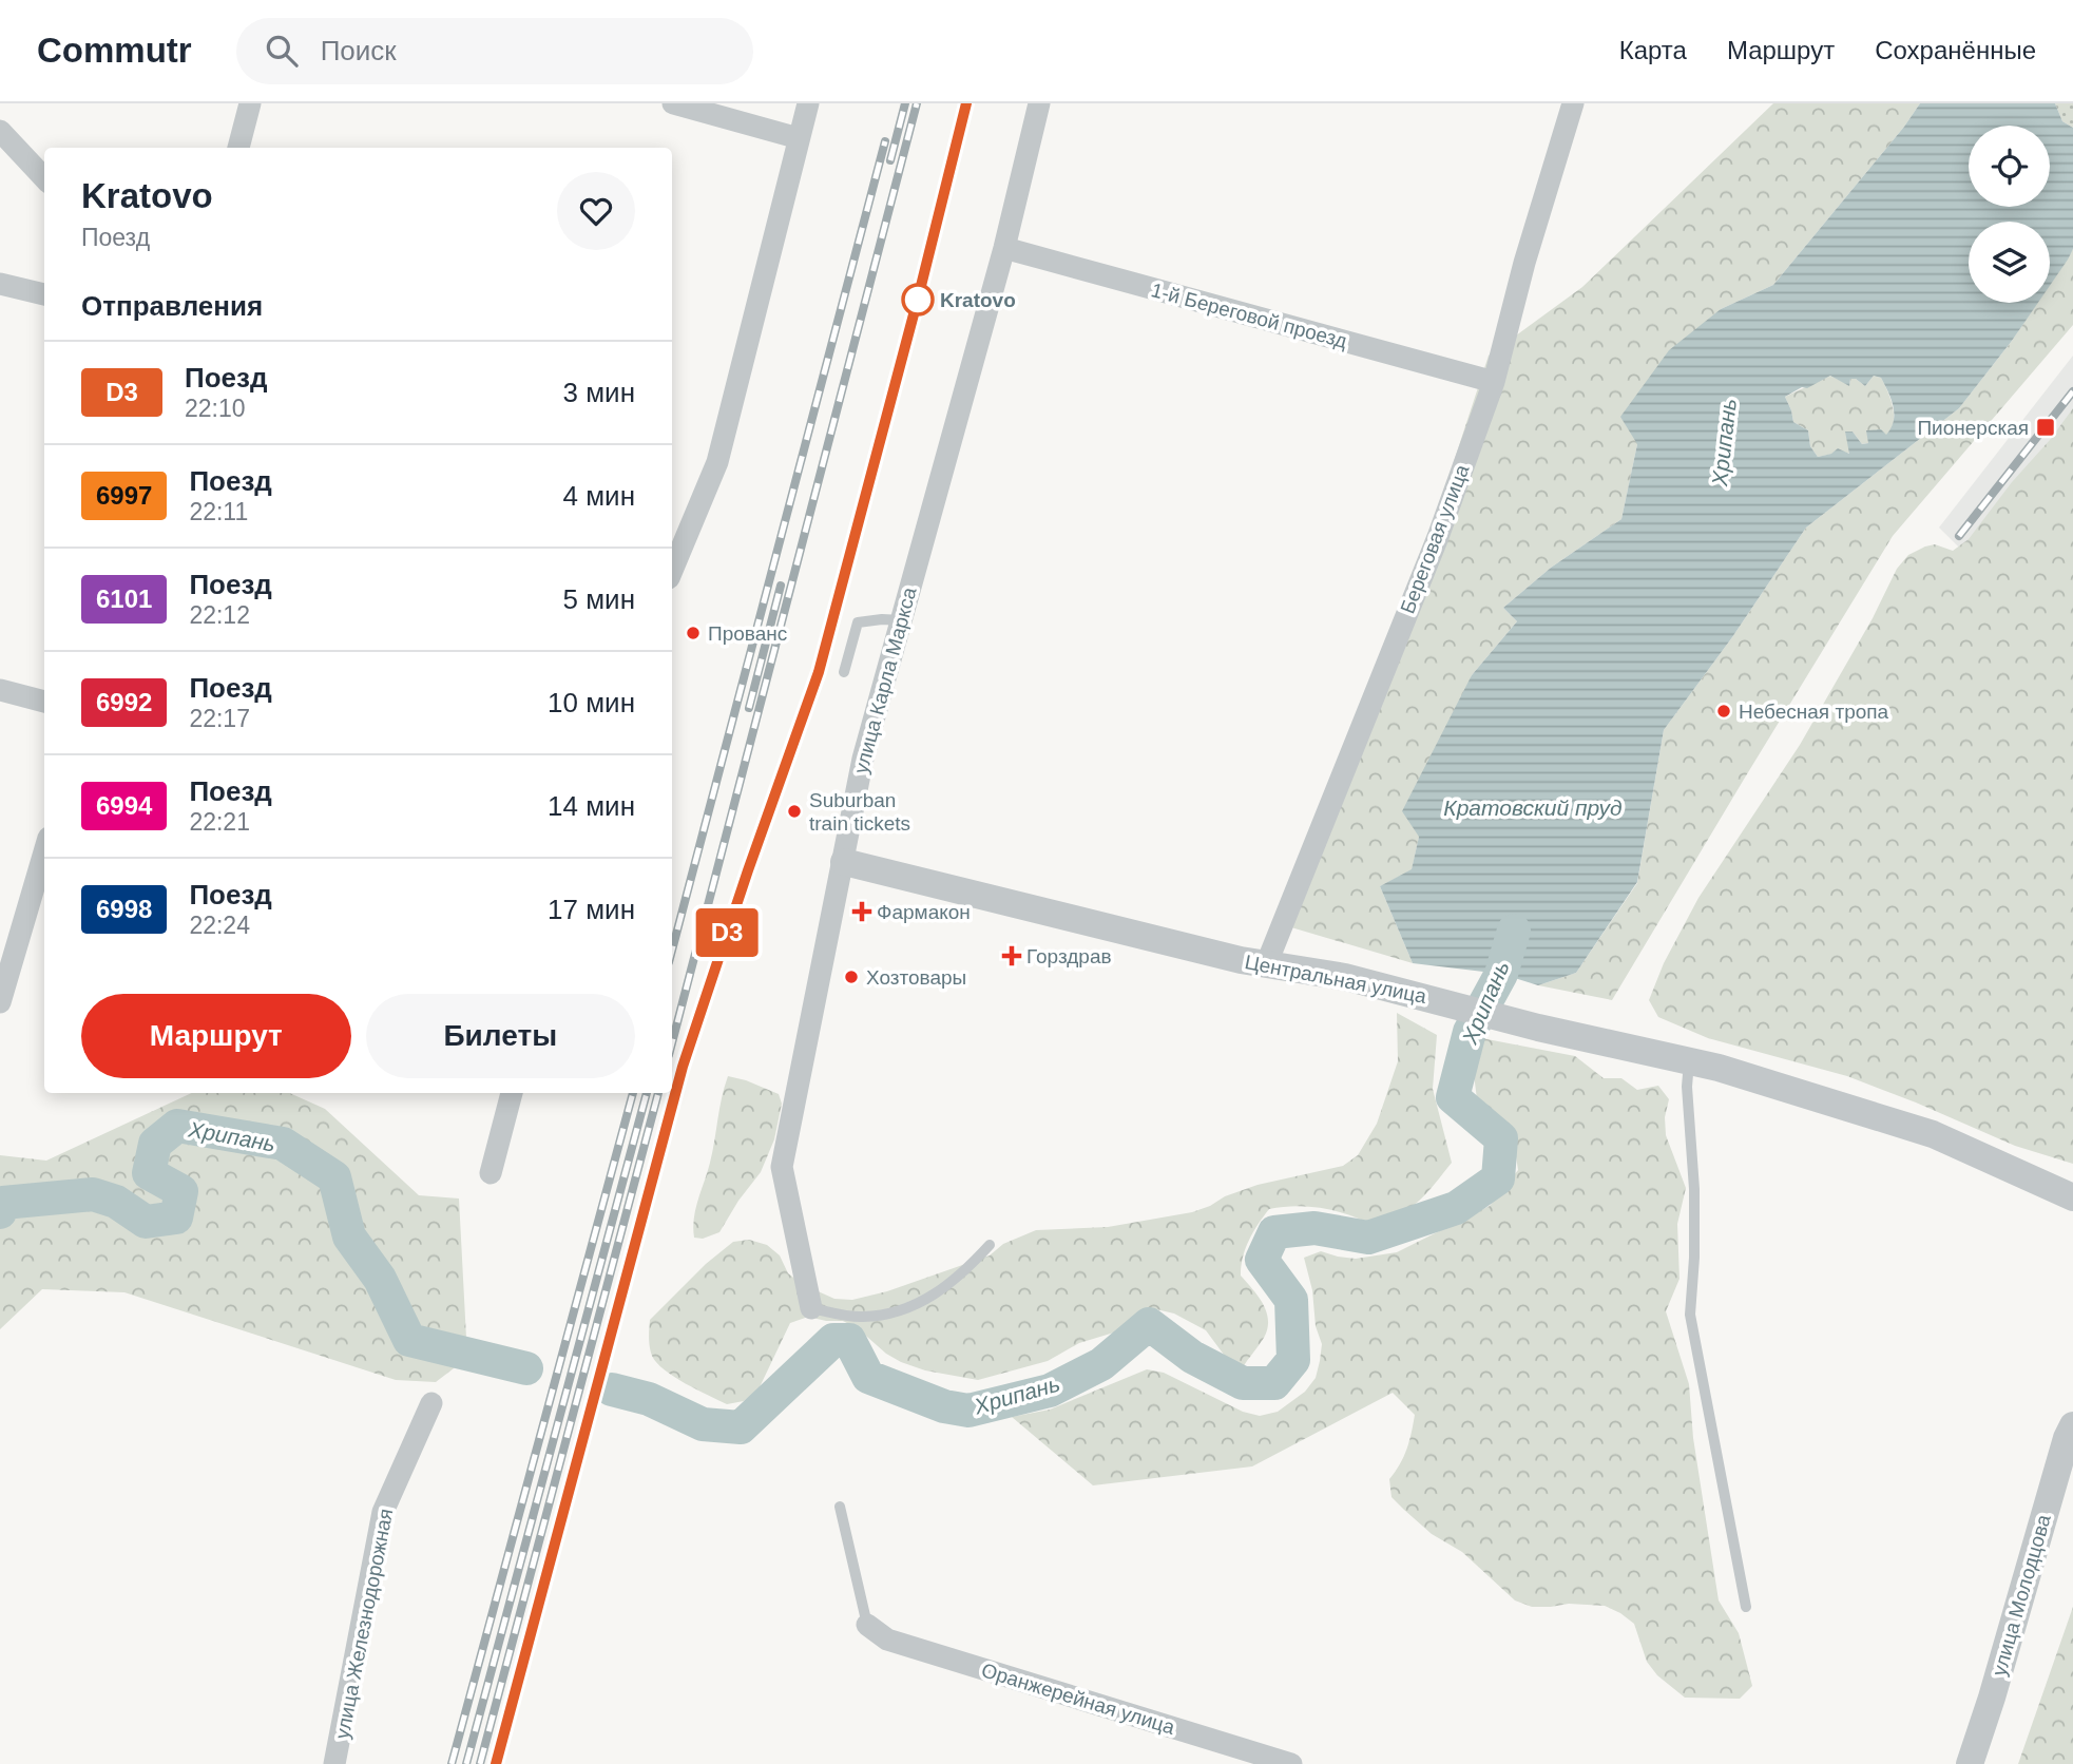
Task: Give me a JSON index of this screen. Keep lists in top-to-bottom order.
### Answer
{
  "streets": {
    "street": [
      "1-й Береговой проезд",
      "Береговая улица",
      "улица Карла Маркса",
      "Центральная улица",
      "улица Молодцова",
      "улица Железнодорожная",
      "Оранжерейная улица"
    ]
  },
  "crossings": [
    ["1-й Береговой проезд", "Береговая улица"],
    ["1-й Береговой проезд", "улица Карла Маркса"],
    ["Береговая улица", "Центральная улица"],
    ["улица Карла Маркса", "Центральная улица"]
  ],
  "water": ["Хрипань", "Кратовский пруд"],
  "places": {
    "other": [
      "Kratovo",
      "Прованс",
      "Небесная тропа",
      "Suburban train tickets",
      "Хозтовары"
    ],
    "transit": ["Пионерская"],
    "health": ["Фармакон", "Горздрав"]
  },
  "page": {
    "header": "Commutr",
    "search": "Поиск",
    "nav": ["Карта", "Маршрут", "Сохранённые"],
    "on_map": "D3",
    "heading": [
      ["Kratovo", "Поезд"],
      "Отправления"
    ],
    "list": [
      {
        "mark": "D3",
        "name": "Поезд",
        "note": "22:10",
        "value": "3 мин"
      },
      {
        "mark": "6997",
        "name": "Поезд",
        "note": "22:11",
        "value": "4 мин"
      },
      {
        "mark": "6101",
        "name": "Поезд",
        "note": "22:12",
        "value": "5 мин"
      },
      {
        "mark": "6992",
        "name": "Поезд",
        "note": "22:17",
        "value": "10 мин"
      },
      {
        "mark": "6994",
        "name": "Поезд",
        "note": "22:21",
        "value": "14 мин"
      },
      {
        "mark": "6998",
        "name": "Поезд",
        "note": "22:24",
        "value": "17 мин"
      }
    ],
    "buttons": ["Маршрут", "Билеты"]
  }
}
